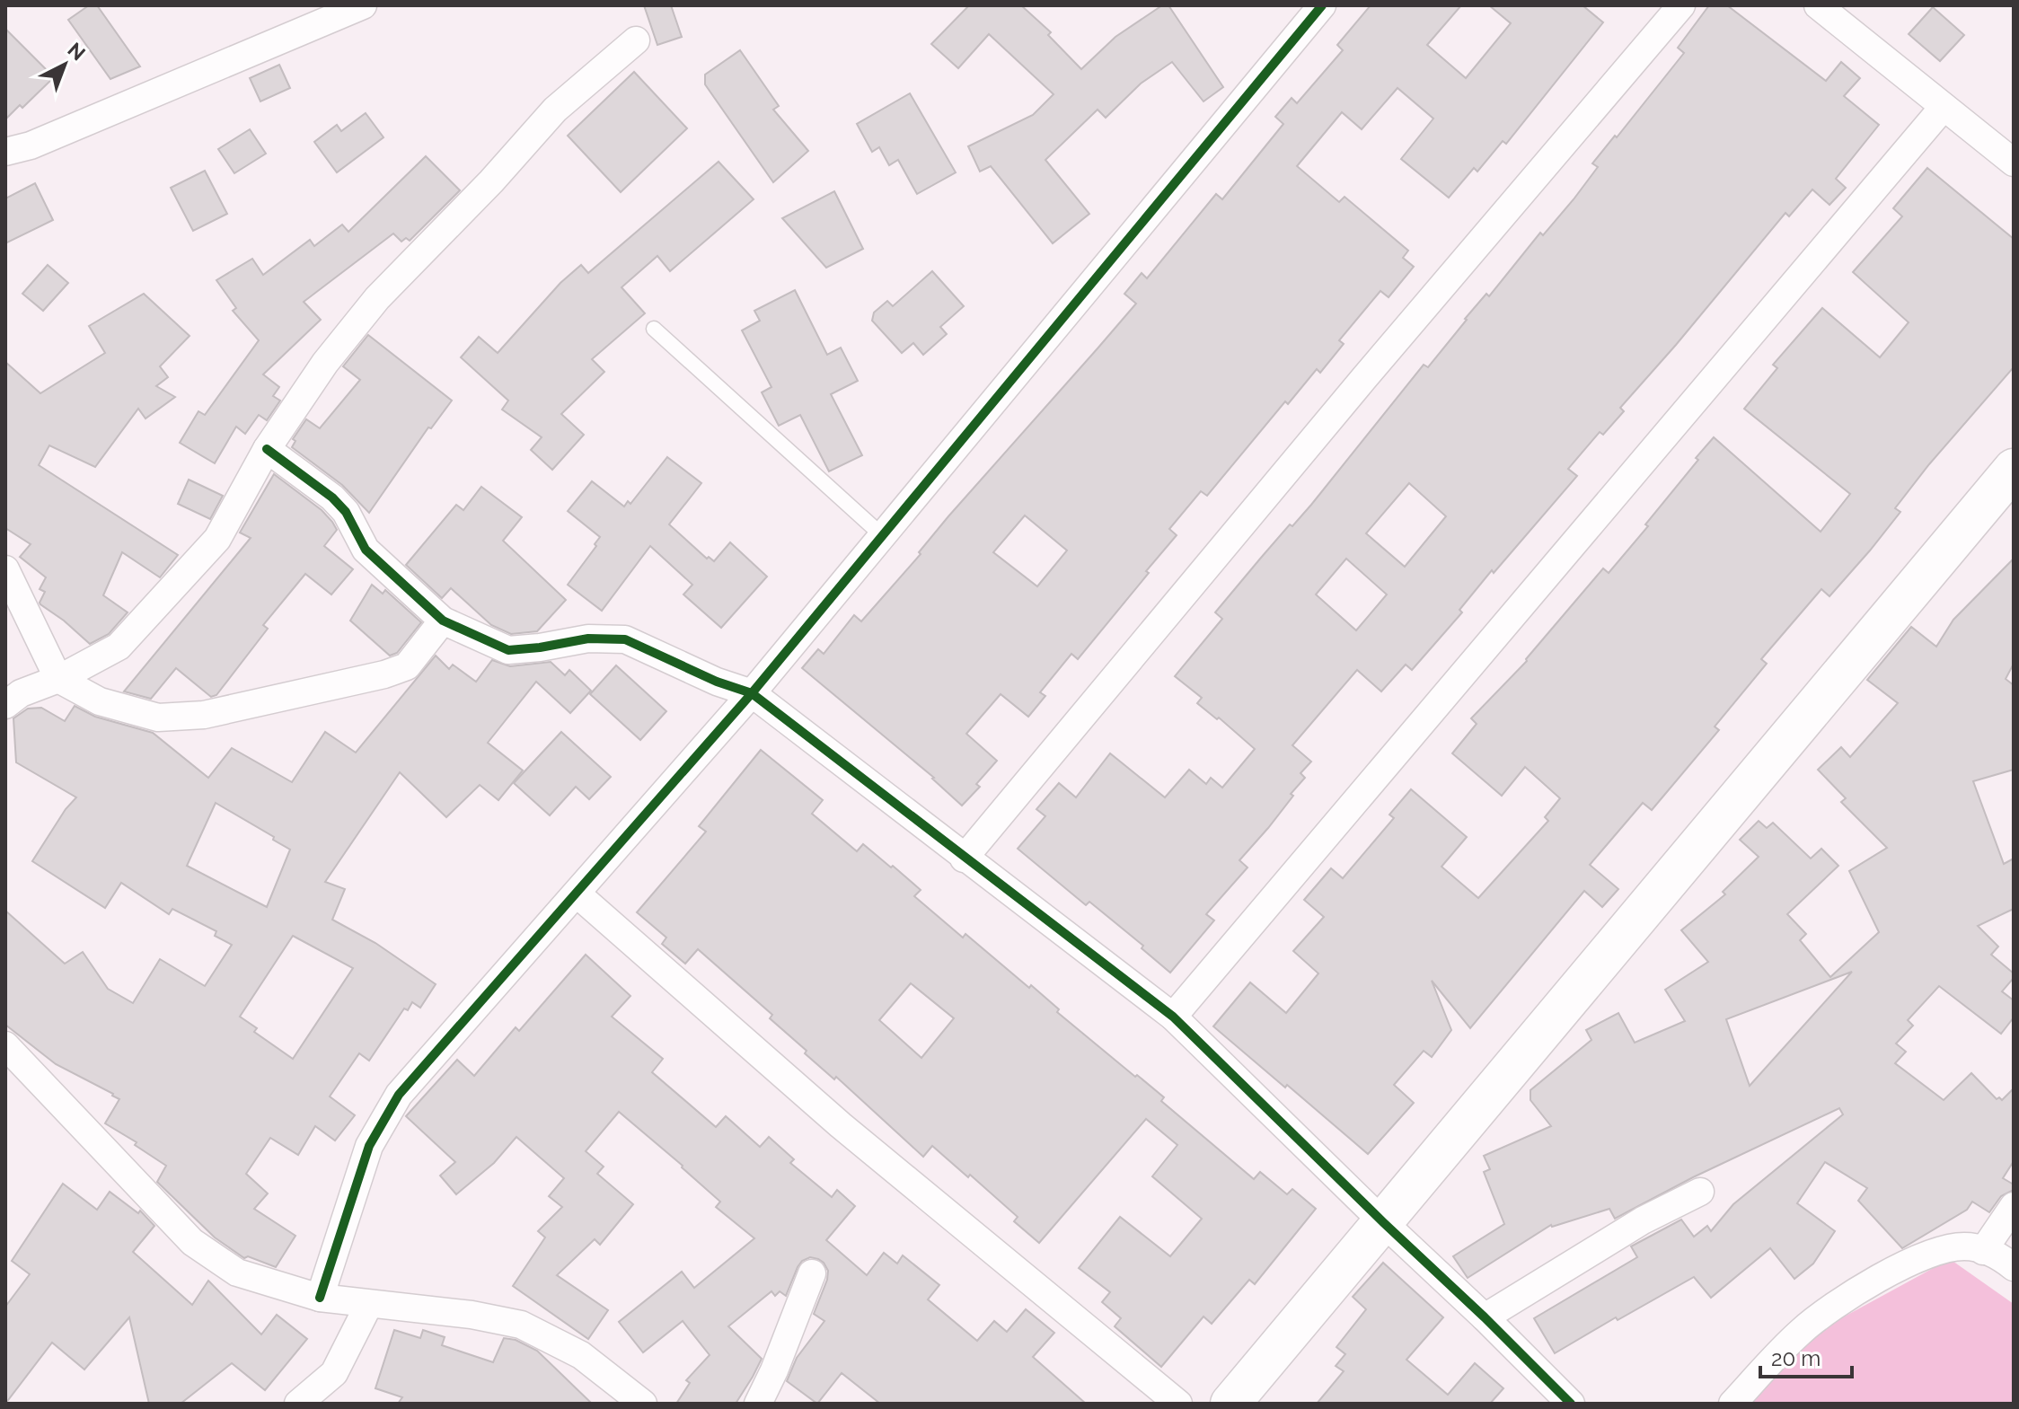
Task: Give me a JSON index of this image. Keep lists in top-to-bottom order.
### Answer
{
  "scale_bar": "20 m",
  "north": "top right"
}
